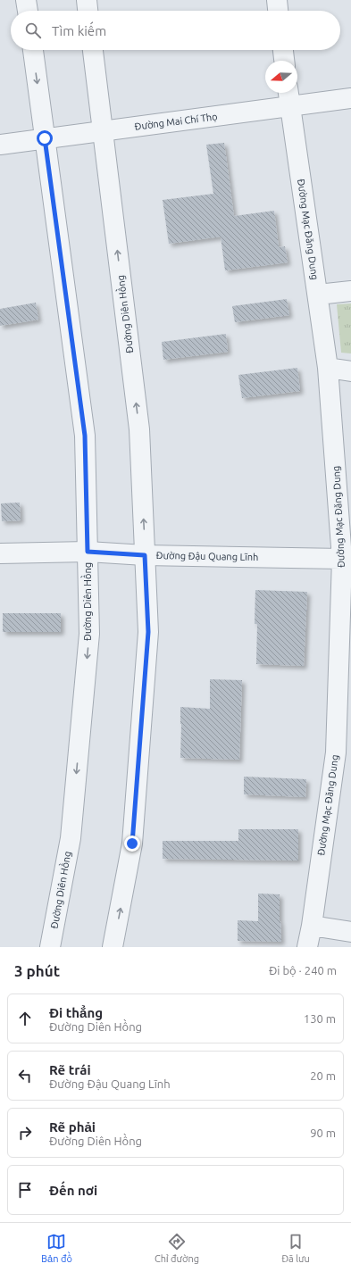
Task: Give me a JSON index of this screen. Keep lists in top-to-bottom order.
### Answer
{
  "streets": {
    "street": [
      "Đường Mai Chí Thọ",
      "Đường Mạc Đăng Dung",
      "Đường Diên Hồng",
      "Đường Đậu Quang Lĩnh"
    ]
  },
  "crossings": [
    ["Đường Mai Chí Thọ", "Đường Mạc Đăng Dung"],
    ["Đường Mai Chí Thọ", "Đường Diên Hồng"],
    ["Đường Mạc Đăng Dung", "Đường Đậu Quang Lĩnh"],
    ["Đường Diên Hồng", "Đường Đậu Quang Lĩnh"]
  ],
  "north": "left",
  "page": {
    "search": "Tìm kiếm",
    "heading": ["3 phút", "Đi bộ · 240 m"],
    "list": [
      ["Đi thẳng", "Đường Diên Hồng", "130 m"],
      ["Rẽ trái", "Đường Đậu Quang Lĩnh", "20 m"],
      ["Rẽ phải", "Đường Diên Hồng", "90 m"],
      "Đến nơi"
    ],
    "nav": ["Bản đồ", "Chỉ đường", "Đã lưu"]
  }
}
